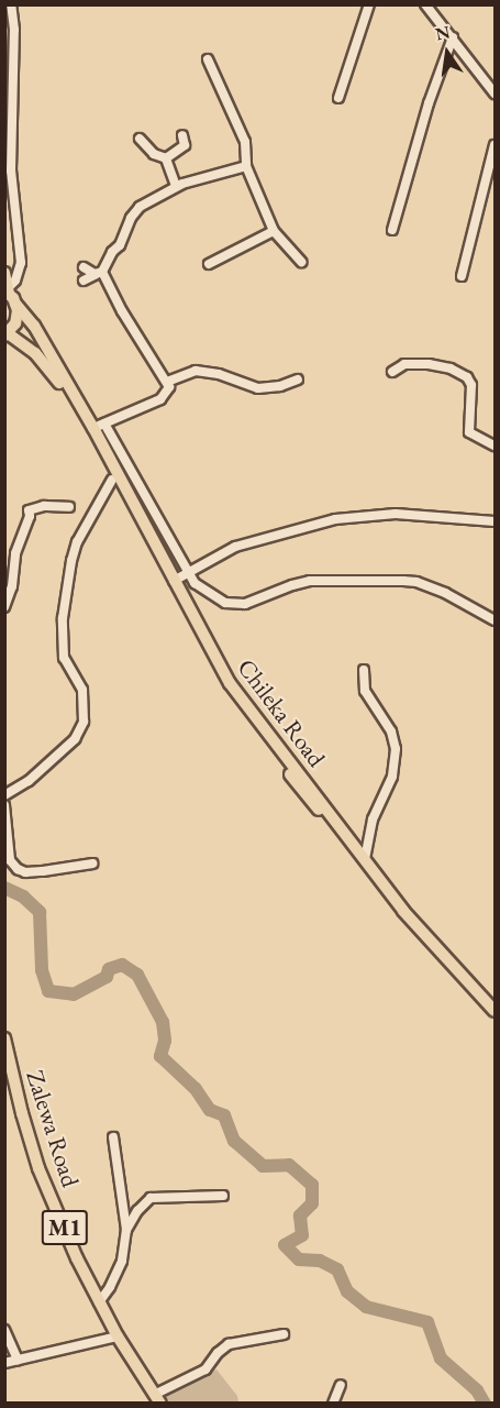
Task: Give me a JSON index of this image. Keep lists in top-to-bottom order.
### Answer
{
  "streets": {
    "highway": ["Chileka Road", "Zalewa Road", "M1"]
  },
  "north": "top"
}
